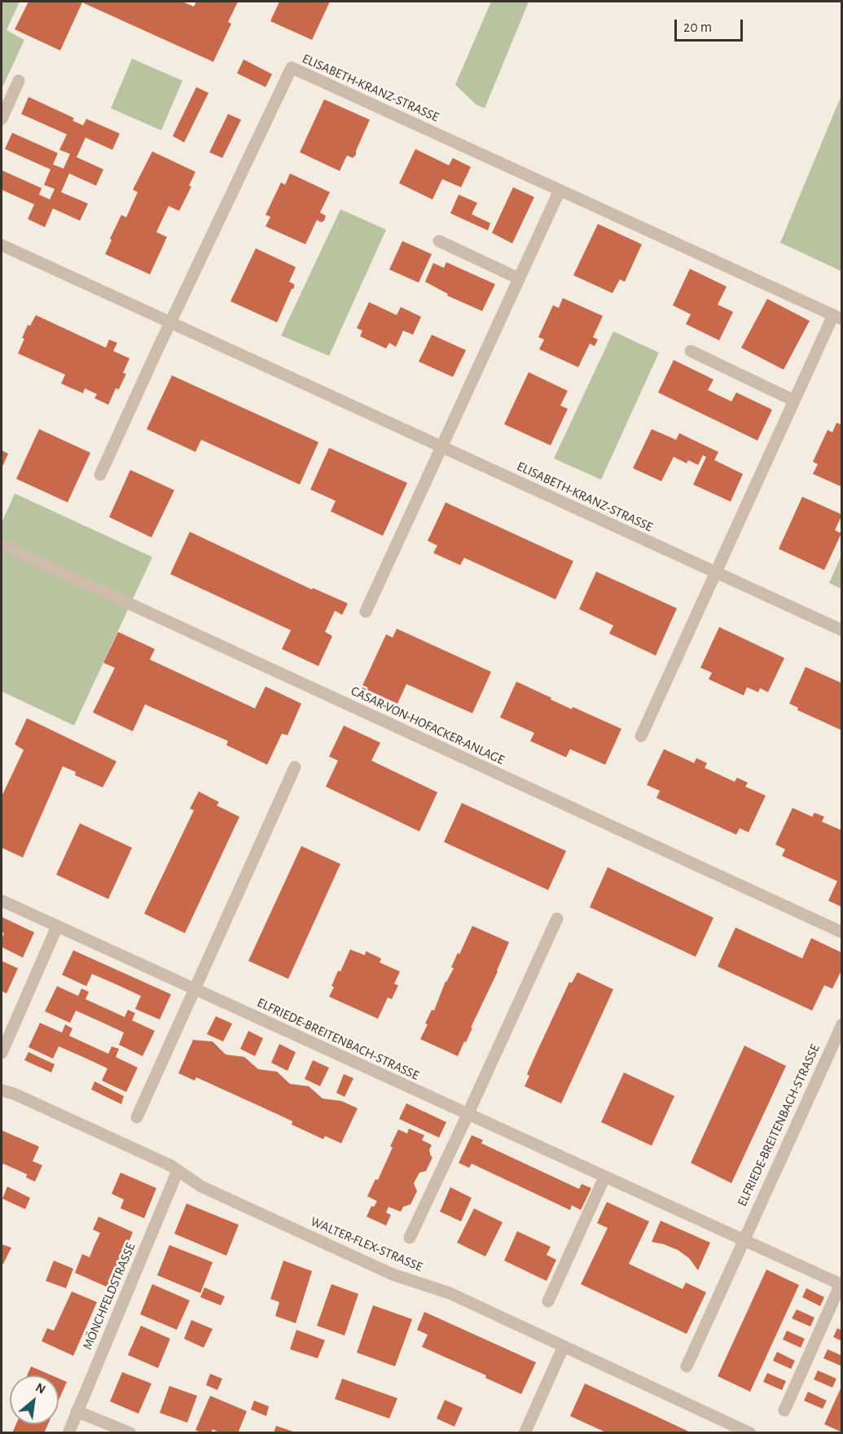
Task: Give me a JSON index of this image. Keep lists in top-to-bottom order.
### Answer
{
  "streets": {
    "street": [
      "ELISABETH-KRANZ-STRASSE",
      "CÄSAR-VON-HOFACKER-ANLAGE",
      "ELFRIEDE-BREITENBACH-STRASSE",
      "WALTER-FLEX-STRASSE",
      "MÖNCHFELDSTRASSE"
    ]
  },
  "crossings": [
    ["WALTER-FLEX-STRASSE", "MÖNCHFELDSTRASSE"]
  ],
  "scale_bar": "20 m",
  "north": "top right"
}
